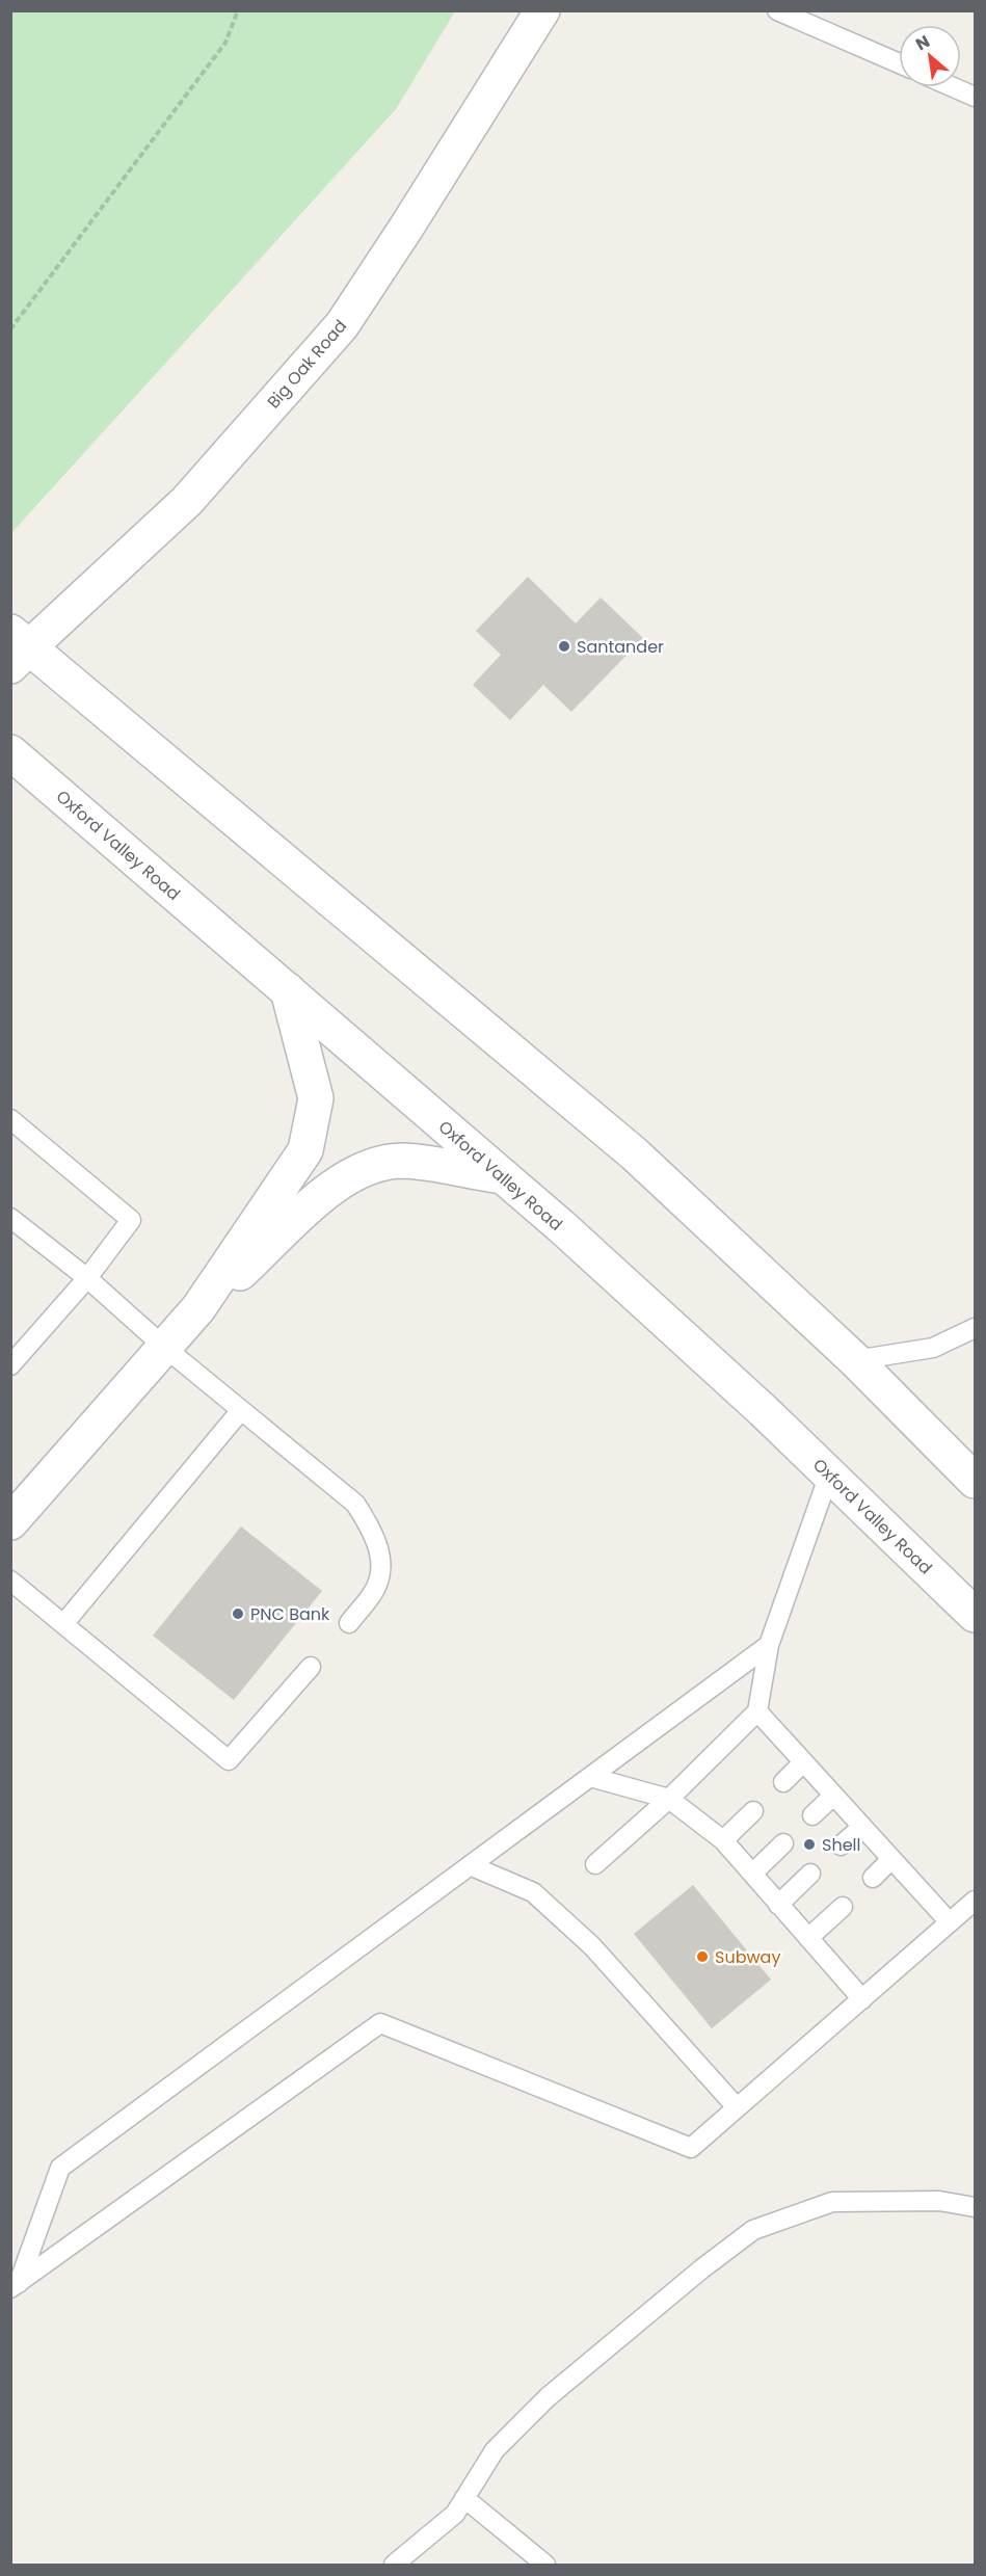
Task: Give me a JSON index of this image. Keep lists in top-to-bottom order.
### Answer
{
  "streets": {
    "main road": ["Big Oak Road", "Oxford Valley Road"]
  },
  "places": [
    "Santander",
    "PNC Bank",
    "Shell",
    "Subway"
  ],
  "north": "top left"
}
